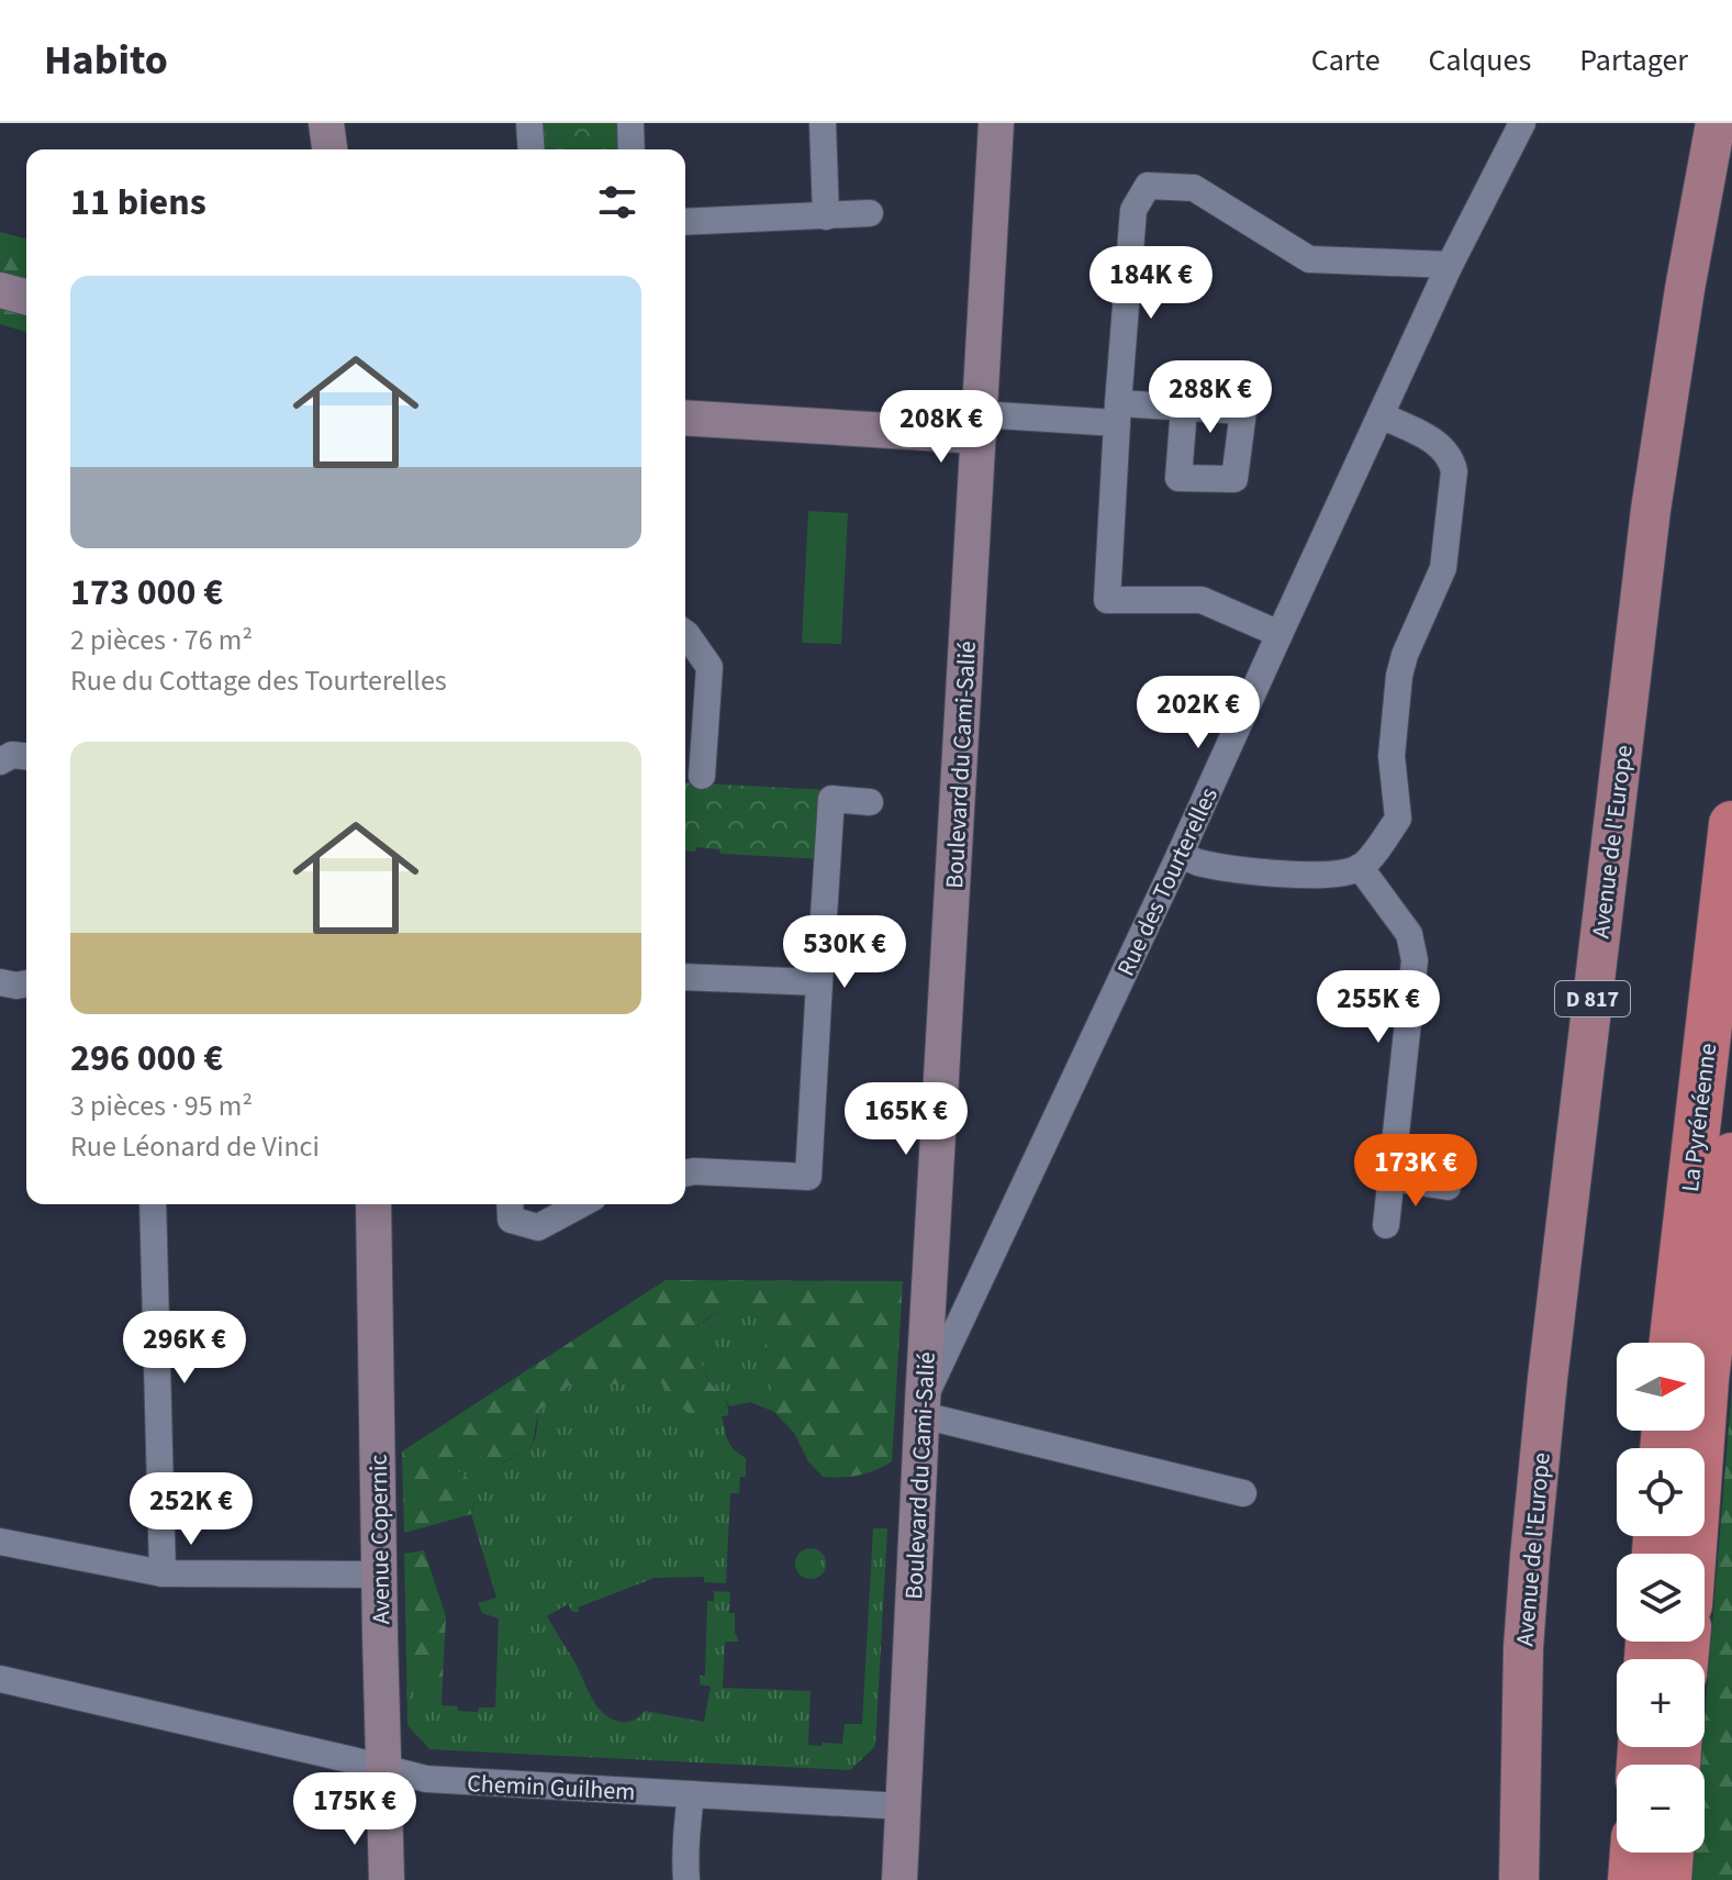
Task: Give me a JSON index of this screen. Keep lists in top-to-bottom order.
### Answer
{
  "streets": {
    "highway": ["La Pyrénéenne"],
    "main road": ["Avenue de l'Europe", "D 817"],
    "street": [
      "Boulevard du Cami-Salié",
      "Rue des Tourterelles",
      "Avenue Copernic",
      "Chemin Guilhem"
    ]
  },
  "crossings": [
    ["Boulevard du Cami-Salié", "Rue des Tourterelles"],
    ["Boulevard du Cami-Salié", "Chemin Guilhem"],
    ["Avenue Copernic", "Chemin Guilhem"]
  ],
  "north": "right",
  "page": {
    "header": "Habito",
    "nav": ["Carte", "Calques", "Partager"],
    "heading": "11 biens",
    "price": [
      "184K €",
      "288K €",
      "208K €",
      "202K €",
      "530K €",
      "255K €",
      "165K €",
      "173K €",
      "296K €",
      "252K €",
      "175K €"
    ],
    "list": [
      {
        "name": "173 000 €",
        "note": "2 pièces · 76 m² · Rue du Cottage des Tourterelles"
      },
      {
        "name": "296 000 €",
        "note": "3 pièces · 95 m² · Rue Léonard de Vinci"
      }
    ],
    "map_buttons": ["+", "−"]
  }
}
